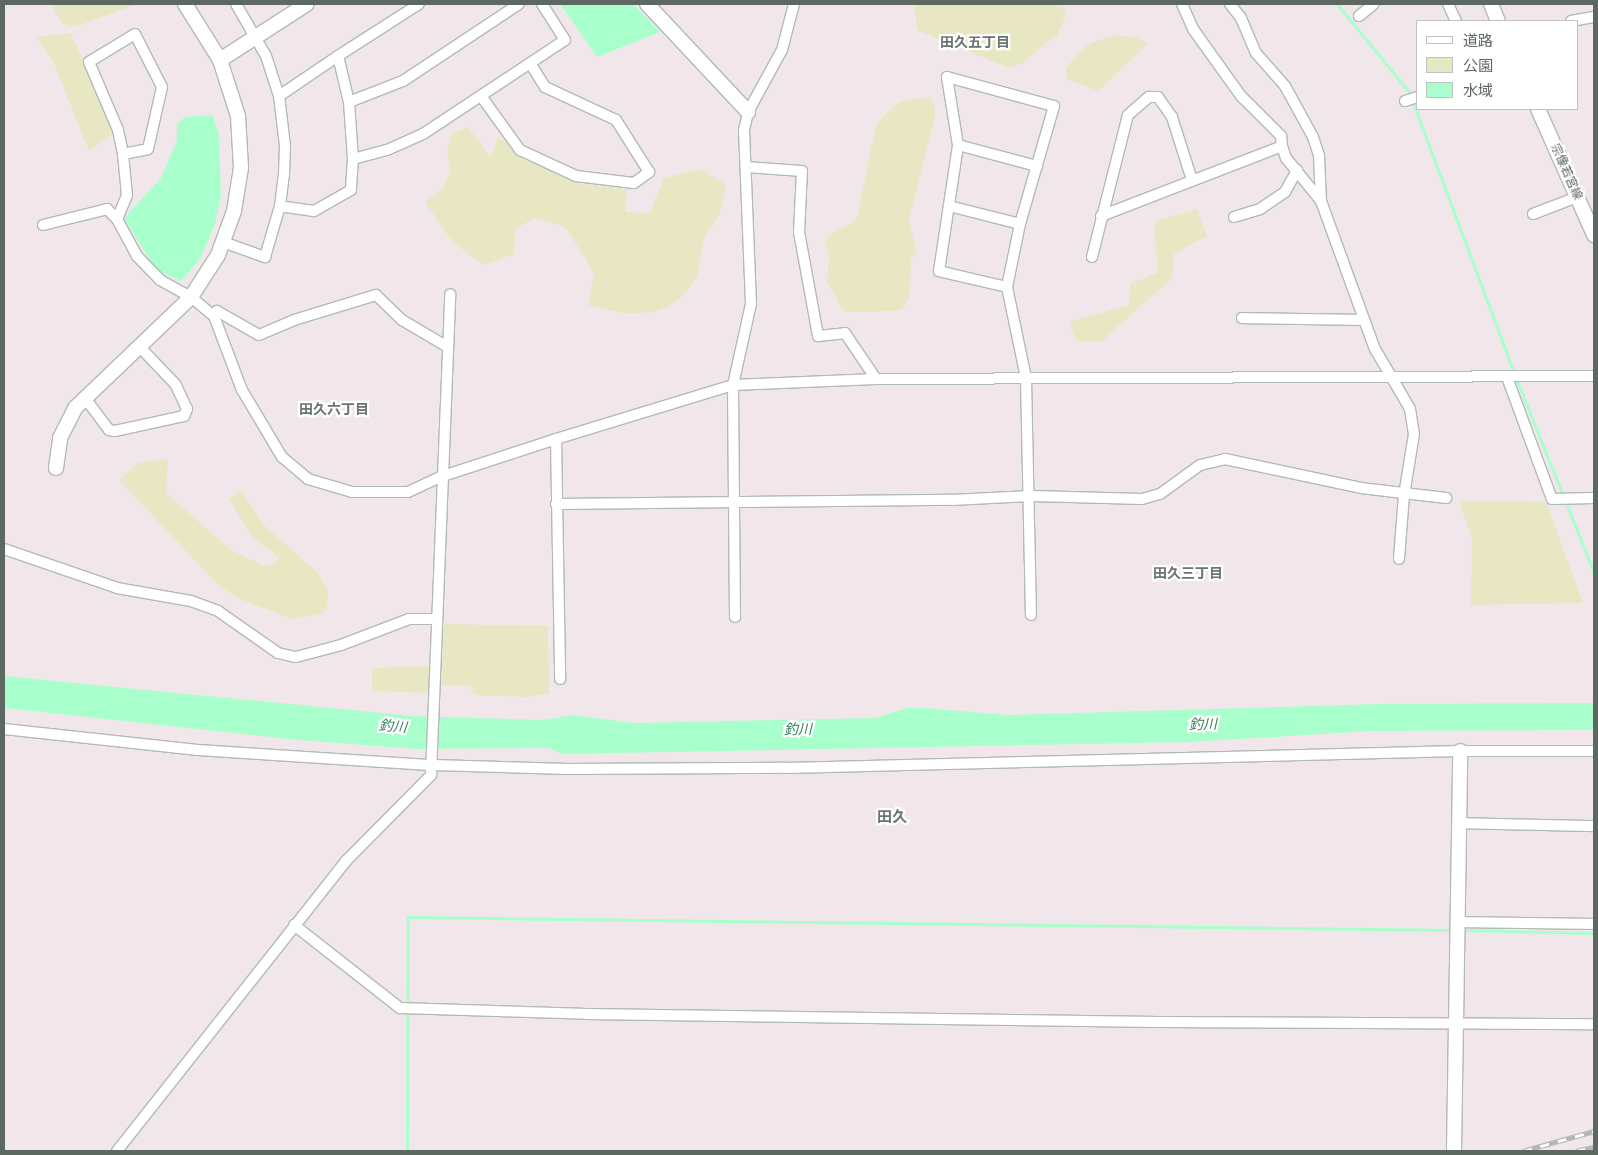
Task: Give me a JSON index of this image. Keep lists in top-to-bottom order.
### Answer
{
  "streets": {
    "street": ["宗像若宮線"]
  },
  "districts": [
    "田久五丁目",
    "田久六丁目",
    "田久三丁目",
    "田久"
  ],
  "water": ["釣川"],
  "legend": ["道路", "公園", "水域"]
}
